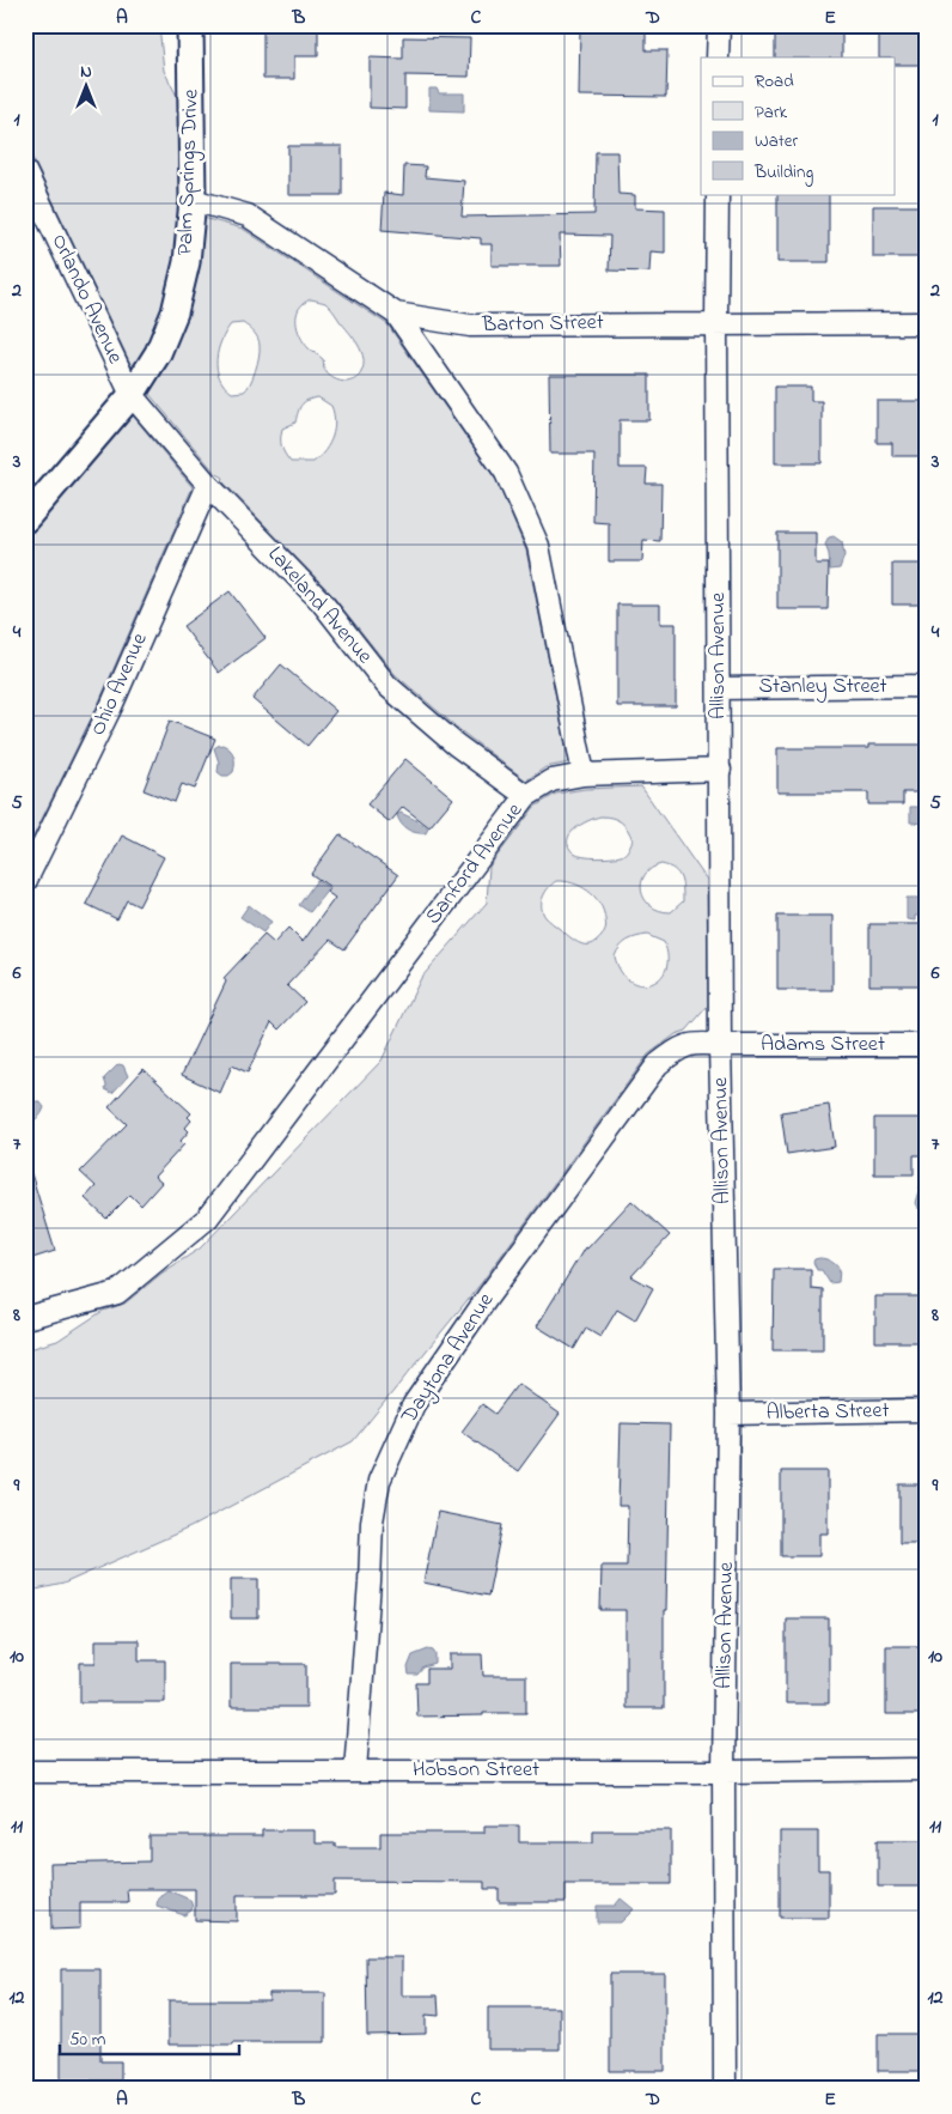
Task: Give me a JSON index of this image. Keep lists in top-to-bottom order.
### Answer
{
  "streets": {
    "street": [
      "Palm Springs Drive",
      "Orlando Avenue",
      "Barton Street",
      "Lakeland Avenue",
      "Allison Avenue",
      "Ohio Avenue",
      "Stanley Street",
      "Sanford Avenue",
      "Adams Street",
      "Daytona Avenue",
      "Alberta Street",
      "Hobson Street"
    ]
  },
  "crossings": [
    ["Palm Springs Drive", "Orlando Avenue"],
    ["Palm Springs Drive", "Barton Street"],
    ["Palm Springs Drive", "Lakeland Avenue"],
    ["Orlando Avenue", "Lakeland Avenue"],
    ["Barton Street", "Allison Avenue"],
    ["Lakeland Avenue", "Ohio Avenue"],
    ["Lakeland Avenue", "Sanford Avenue"],
    ["Allison Avenue", "Stanley Street"],
    ["Allison Avenue", "Adams Street"],
    ["Allison Avenue", "Daytona Avenue"],
    ["Allison Avenue", "Alberta Street"],
    ["Allison Avenue", "Hobson Street"],
    ["Adams Street", "Daytona Avenue"],
    ["Daytona Avenue", "Hobson Street"]
  ],
  "legend": [
    "Road",
    "Park",
    "Water",
    "Building"
  ],
  "scale_bar": "50 m",
  "north": "top",
  "grid": {
    "columns": [
      "A",
      "B",
      "C",
      "D",
      "E"
    ],
    "rows": [
      "1",
      "2",
      "3",
      "4",
      "5",
      "6",
      "7",
      "8",
      "9",
      "10",
      "11",
      "12"
    ]
  }
}
